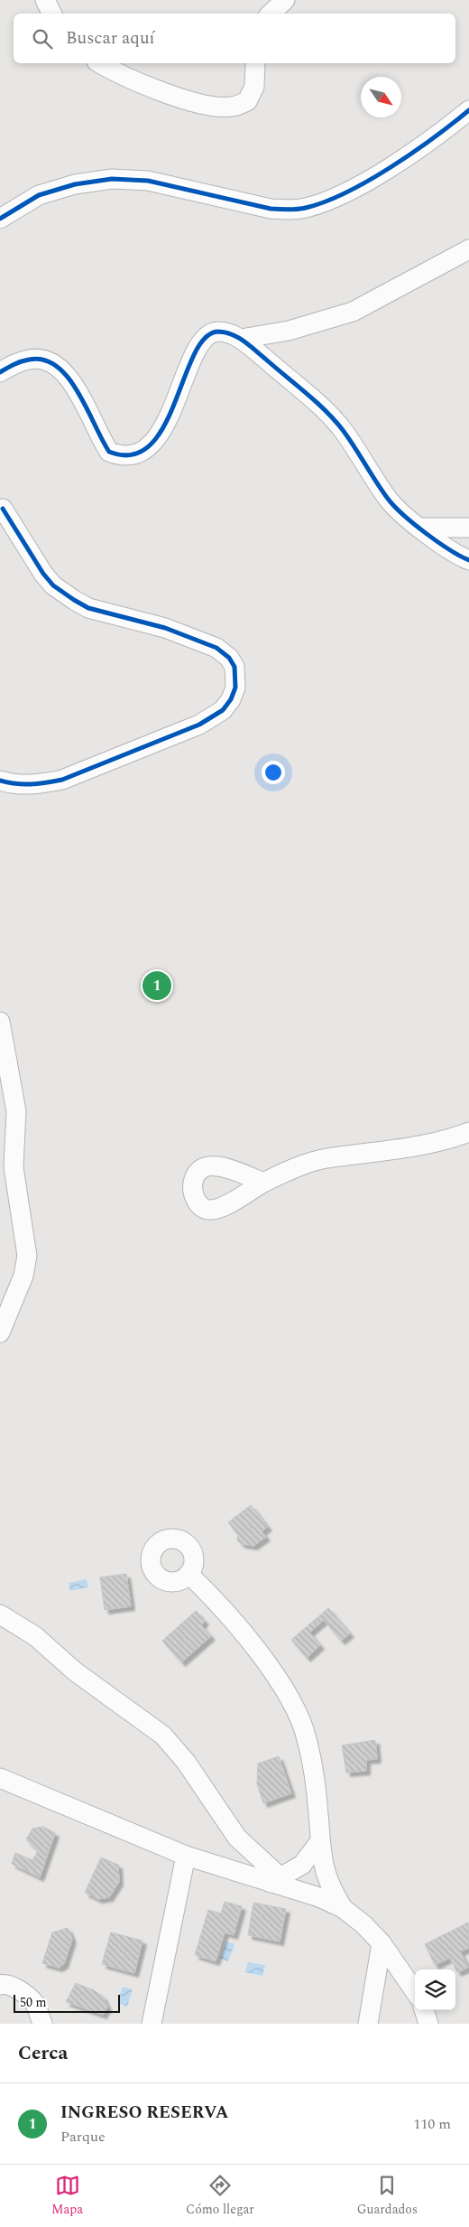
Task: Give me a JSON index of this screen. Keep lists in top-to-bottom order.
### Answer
{
  "scale_bar": "50 m",
  "north": "bottom right",
  "page": {
    "search": "Buscar aquí",
    "pins": "1",
    "scale": "50 m",
    "heading": "Cerca",
    "list": [
      {
        "mark": "1",
        "name": "INGRESO RESERVA",
        "note": "Parque",
        "value": "110 m"
      }
    ],
    "nav": ["Mapa", "Cómo llegar", "Guardados"]
  }
}
